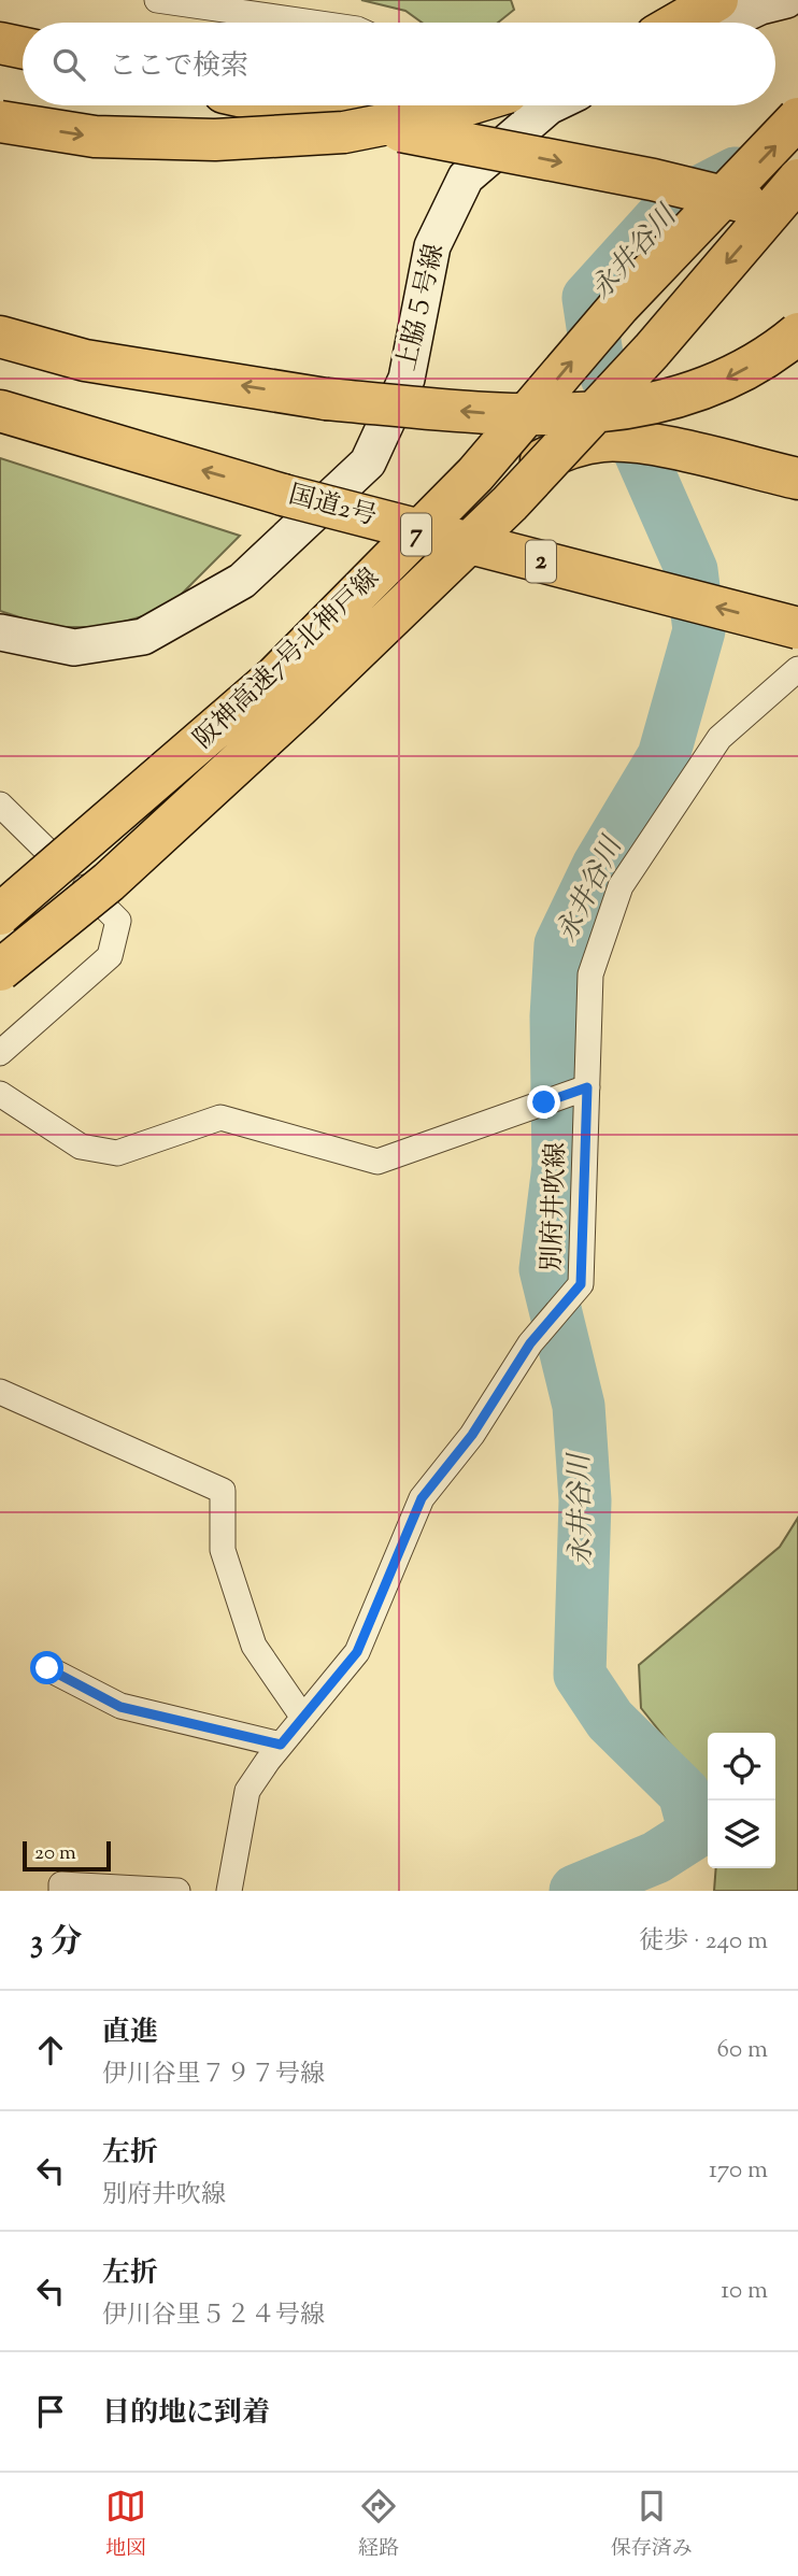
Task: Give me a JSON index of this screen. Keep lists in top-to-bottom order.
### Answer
{
  "streets": {
    "highway": [
      "国道2号",
      "7",
      "2",
      "阪神高速7号北神戸線"
    ],
    "street": ["上脇５号線", "別府井吹線"]
  },
  "water": ["永井谷川"],
  "scale_bar": "20 m",
  "page": {
    "search": "ここで検索",
    "scale": "20 m",
    "heading": ["3 分", "徒歩 · 240 m"],
    "list": [
      ["直進", "伊川谷里７９７号線", "60 m"],
      ["左折", "別府井吹線", "170 m"],
      ["左折", "伊川谷里５２４号線", "10 m"],
      "目的地に到着"
    ],
    "nav": ["地図", "経路", "保存済み"]
  }
}
